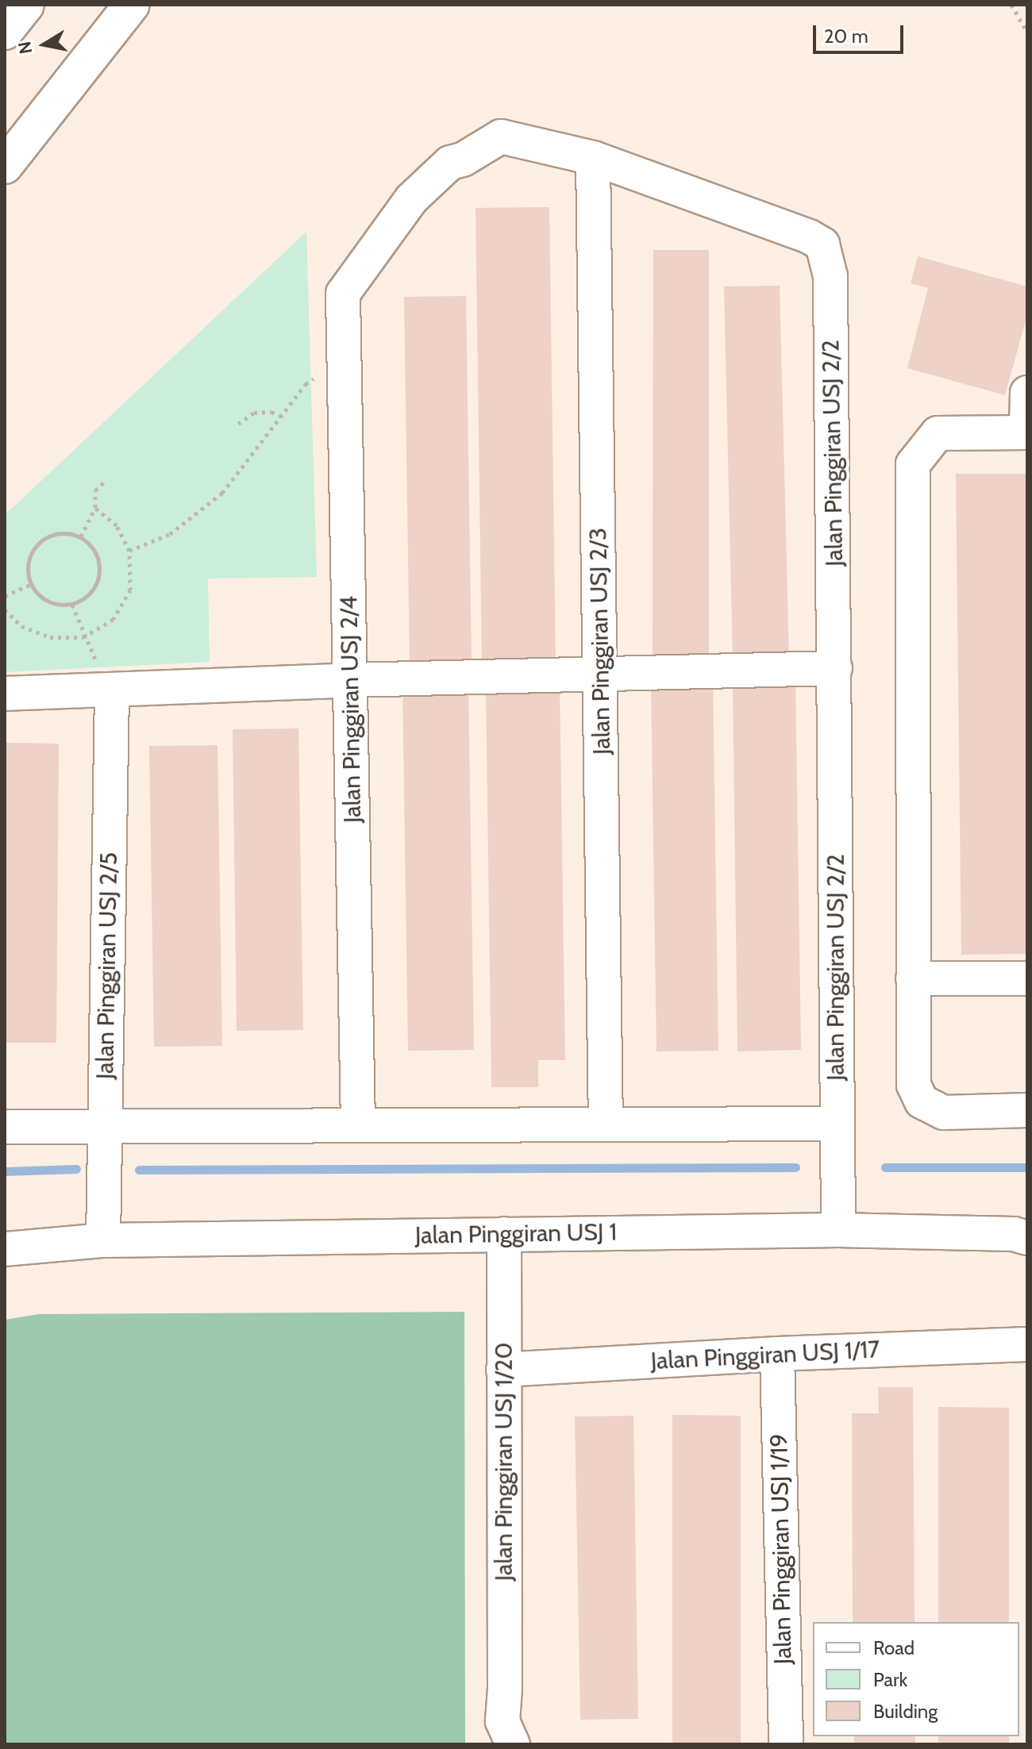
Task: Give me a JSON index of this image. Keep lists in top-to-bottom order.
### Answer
{
  "streets": {
    "street": [
      "Jalan Pinggiran USJ 2/2",
      "Jalan Pinggiran USJ 2/3",
      "Jalan Pinggiran USJ 2/4",
      "Jalan Pinggiran USJ 2/5",
      "Jalan Pinggiran USJ 1",
      "Jalan Pinggiran USJ 1/17",
      "Jalan Pinggiran USJ 1/20",
      "Jalan Pinggiran USJ 1/19"
    ]
  },
  "crossings": [
    ["Jalan Pinggiran USJ 2/2", "Jalan Pinggiran USJ 2/3"],
    ["Jalan Pinggiran USJ 2/2", "Jalan Pinggiran USJ 2/4"],
    ["Jalan Pinggiran USJ 2/2", "Jalan Pinggiran USJ 1"],
    ["Jalan Pinggiran USJ 2/5", "Jalan Pinggiran USJ 1"],
    ["Jalan Pinggiran USJ 1", "Jalan Pinggiran USJ 1/20"],
    ["Jalan Pinggiran USJ 1/17", "Jalan Pinggiran USJ 1/20"],
    ["Jalan Pinggiran USJ 1/17", "Jalan Pinggiran USJ 1/19"]
  ],
  "legend": ["Road", "Park", "Building"],
  "scale_bar": "20 m",
  "north": "left"
}
